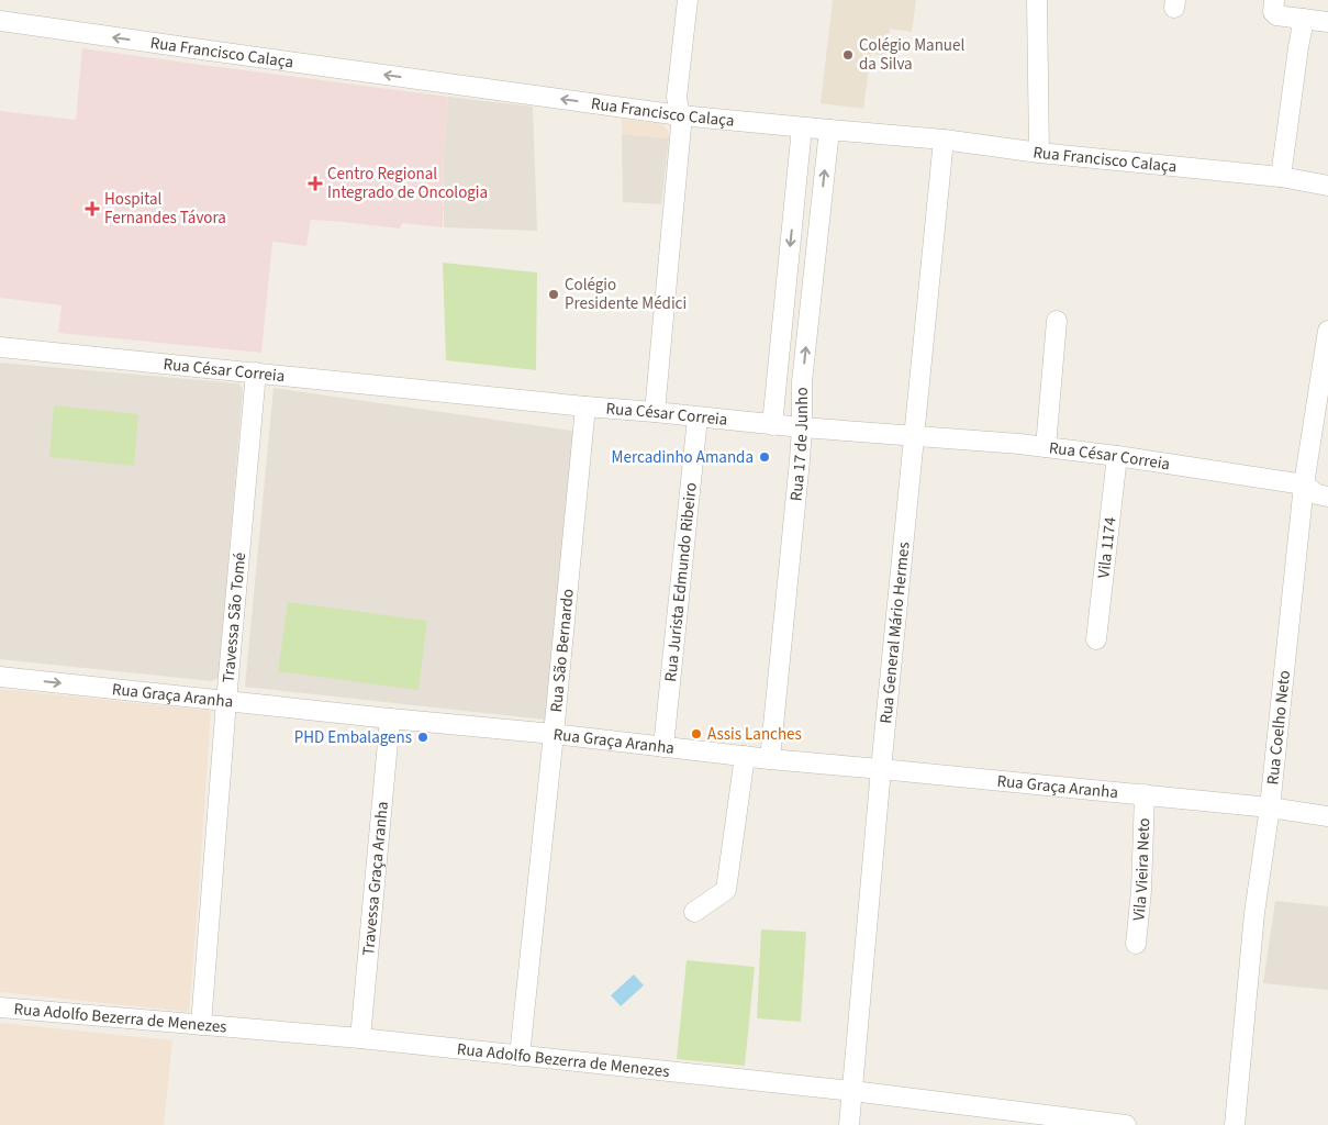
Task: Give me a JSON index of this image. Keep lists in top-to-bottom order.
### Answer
{
  "streets": {
    "street": [
      "Rua Francisco Calaça",
      "Rua César Correia",
      "Rua 17 de Junho",
      "Vila 1174",
      "Rua Jurista Edmundo Ribeiro",
      "Travessa São Tomé",
      "Rua General Mário Hermes",
      "Rua São Bernardo",
      "Rua Graça Aranha",
      "Rua Coelho Neto",
      "Vila Vieira Neto",
      "Travessa Graça Aranha",
      "Rua Adolfo Bezerra de Menezes"
    ]
  },
  "crossings": [
    ["Rua Francisco Calaça", "Rua 17 de Junho"],
    ["Rua Francisco Calaça", "Rua General Mário Hermes"],
    ["Rua César Correia", "Rua 17 de Junho"],
    ["Rua César Correia", "Vila 1174"],
    ["Rua César Correia", "Rua Jurista Edmundo Ribeiro"],
    ["Rua César Correia", "Travessa São Tomé"],
    ["Rua César Correia", "Rua General Mário Hermes"],
    ["Rua César Correia", "Rua São Bernardo"],
    ["Rua César Correia", "Rua Coelho Neto"],
    ["Rua 17 de Junho", "Rua Graça Aranha"],
    ["Rua Jurista Edmundo Ribeiro", "Rua Graça Aranha"],
    ["Travessa São Tomé", "Rua Graça Aranha"],
    ["Travessa São Tomé", "Rua Adolfo Bezerra de Menezes"],
    ["Rua General Mário Hermes", "Rua Graça Aranha"],
    ["Rua General Mário Hermes", "Rua Adolfo Bezerra de Menezes"],
    ["Rua São Bernardo", "Rua Graça Aranha"],
    ["Rua São Bernardo", "Rua Adolfo Bezerra de Menezes"],
    ["Rua Graça Aranha", "Rua Coelho Neto"],
    ["Rua Graça Aranha", "Vila Vieira Neto"],
    ["Rua Graça Aranha", "Travessa Graça Aranha"],
    ["Travessa Graça Aranha", "Rua Adolfo Bezerra de Menezes"]
  ],
  "one_way": ["Rua Francisco Calaça"],
  "places": {
    "other": [
      "Colégio Manuel da Silva",
      "Colégio Presidente Médici",
      "Mercadinho Amanda",
      "Assis Lanches",
      "PHD Embalagens"
    ],
    "health": ["Centro Regional Integrado de Oncologia", "Hospital Fernandes Távora"]
  }
}
